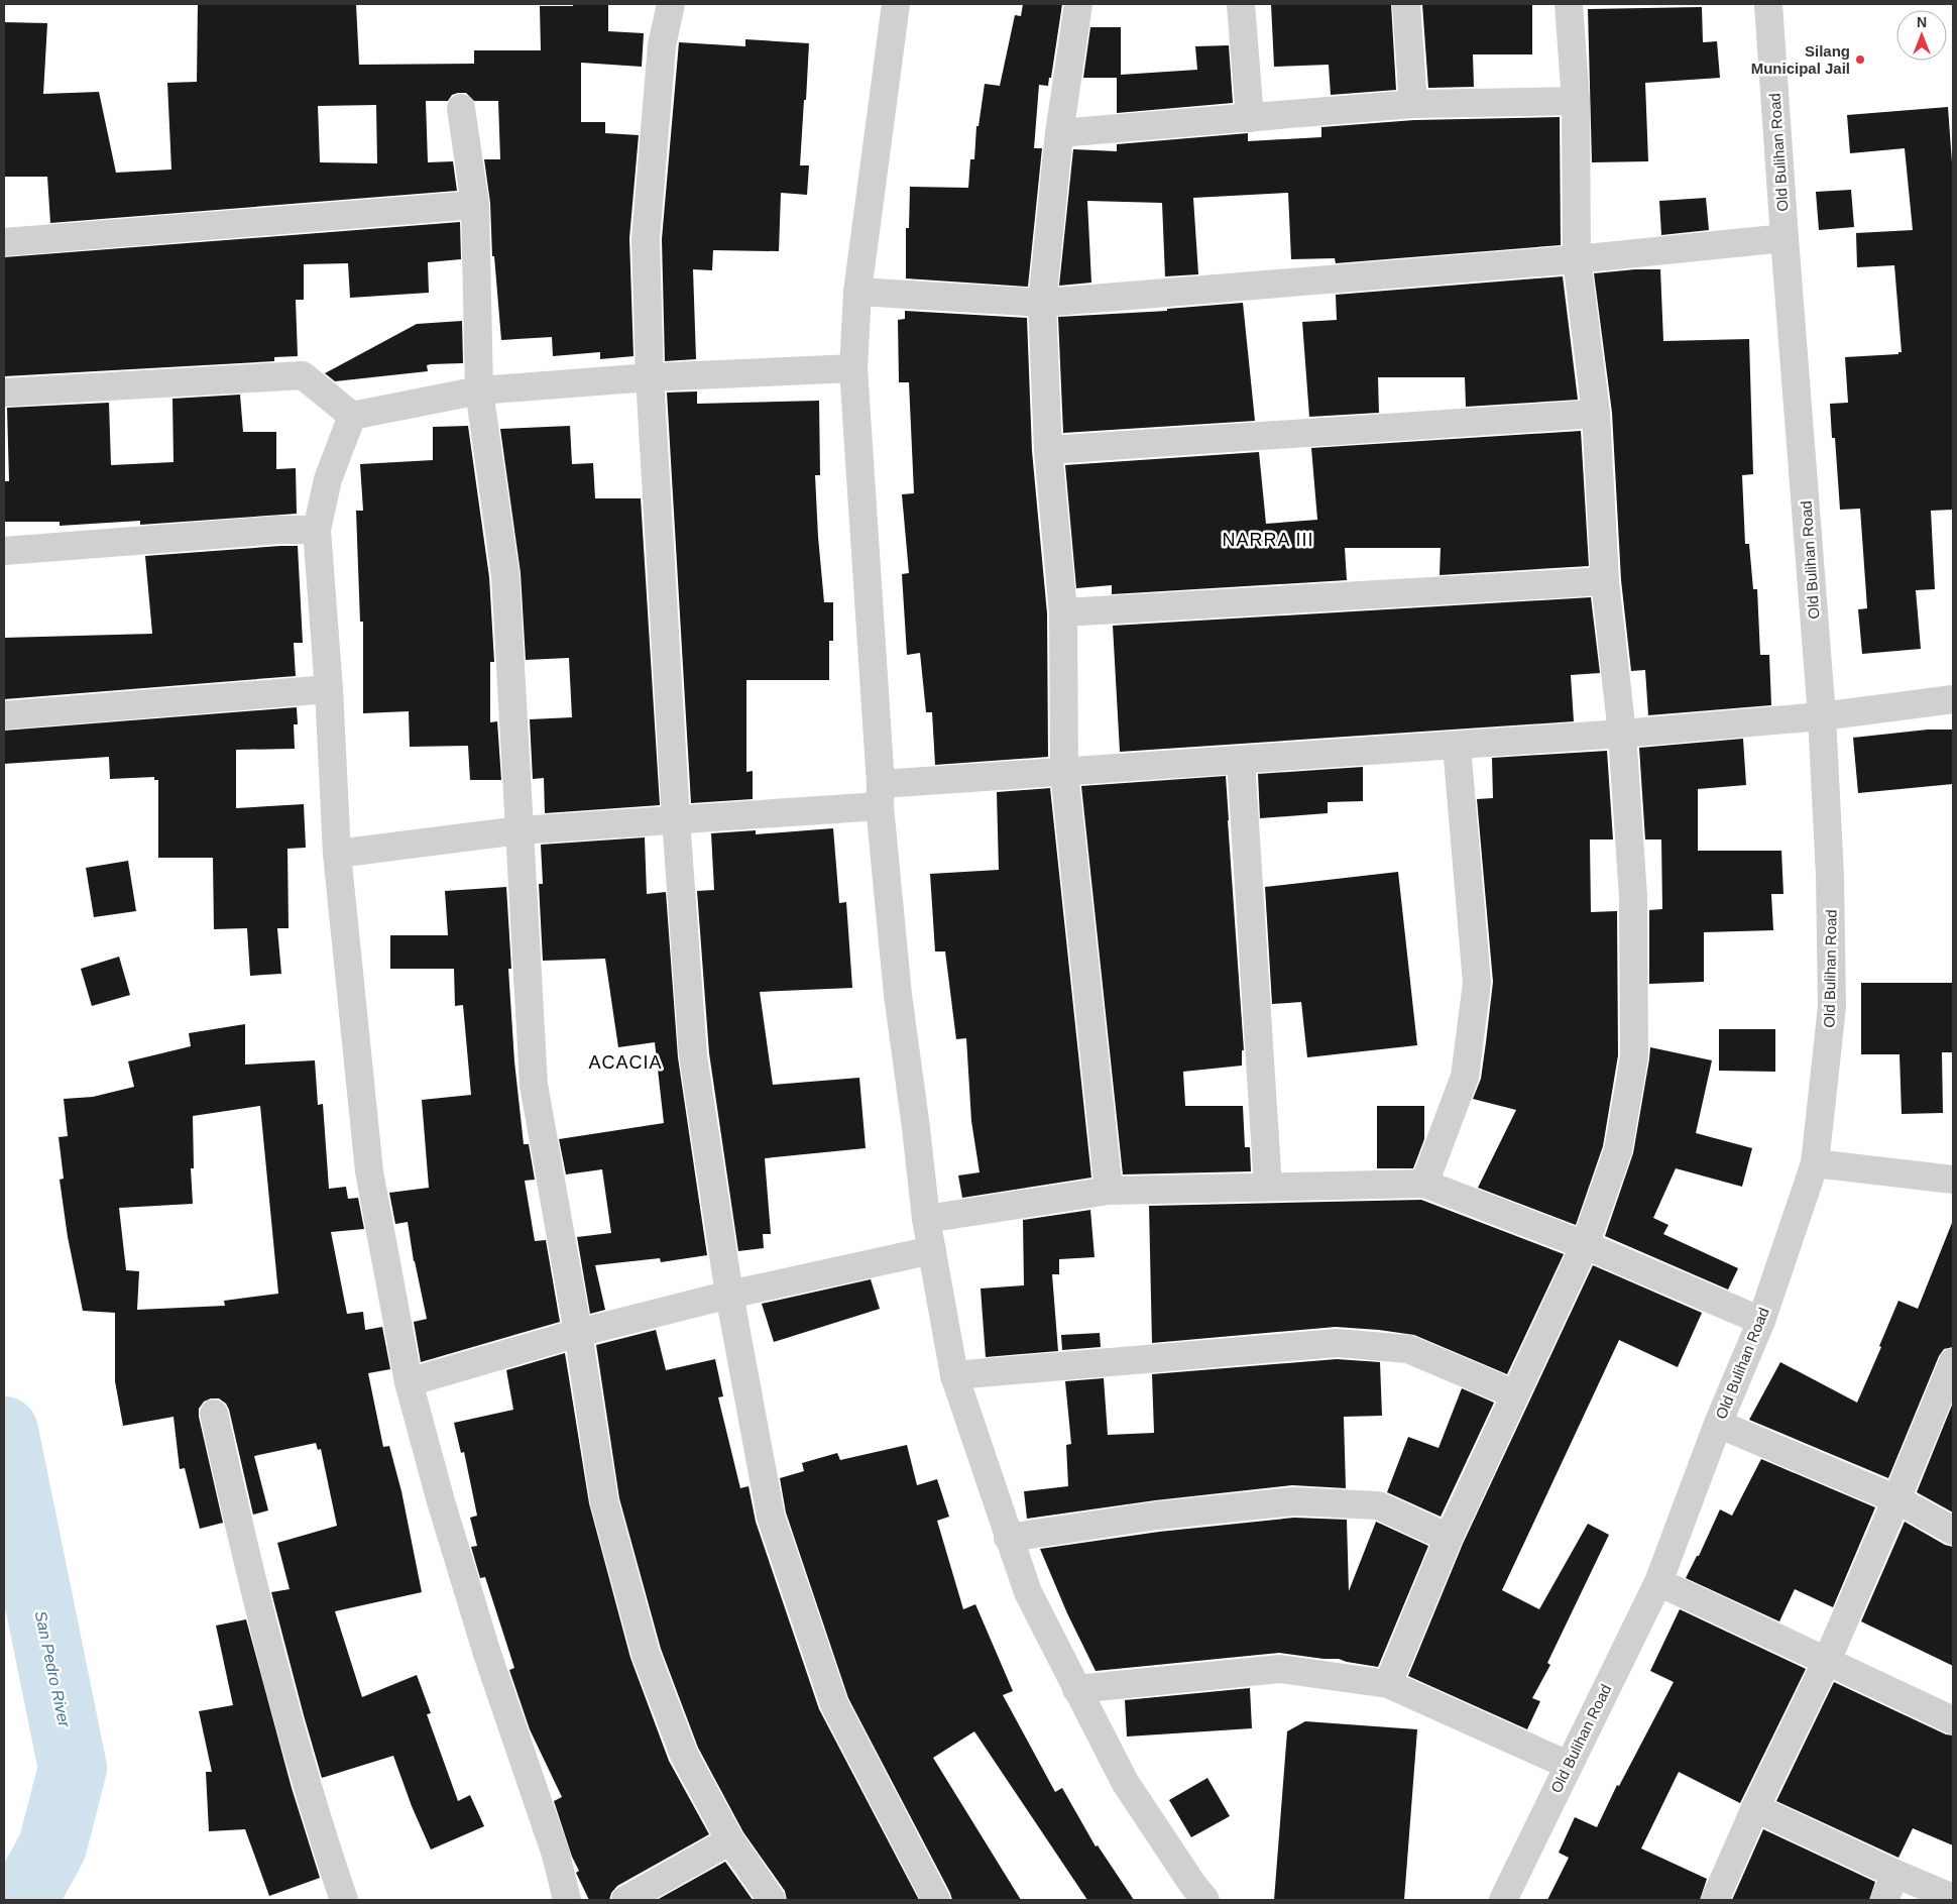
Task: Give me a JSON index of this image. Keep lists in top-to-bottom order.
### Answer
{
  "streets": {
    "street": ["Old Bulihan Road"]
  },
  "districts": ["NARRA III", "ACACIA"],
  "water": ["San Pedro River"],
  "places": ["Silang Municipal Jail"],
  "north": "top"
}
